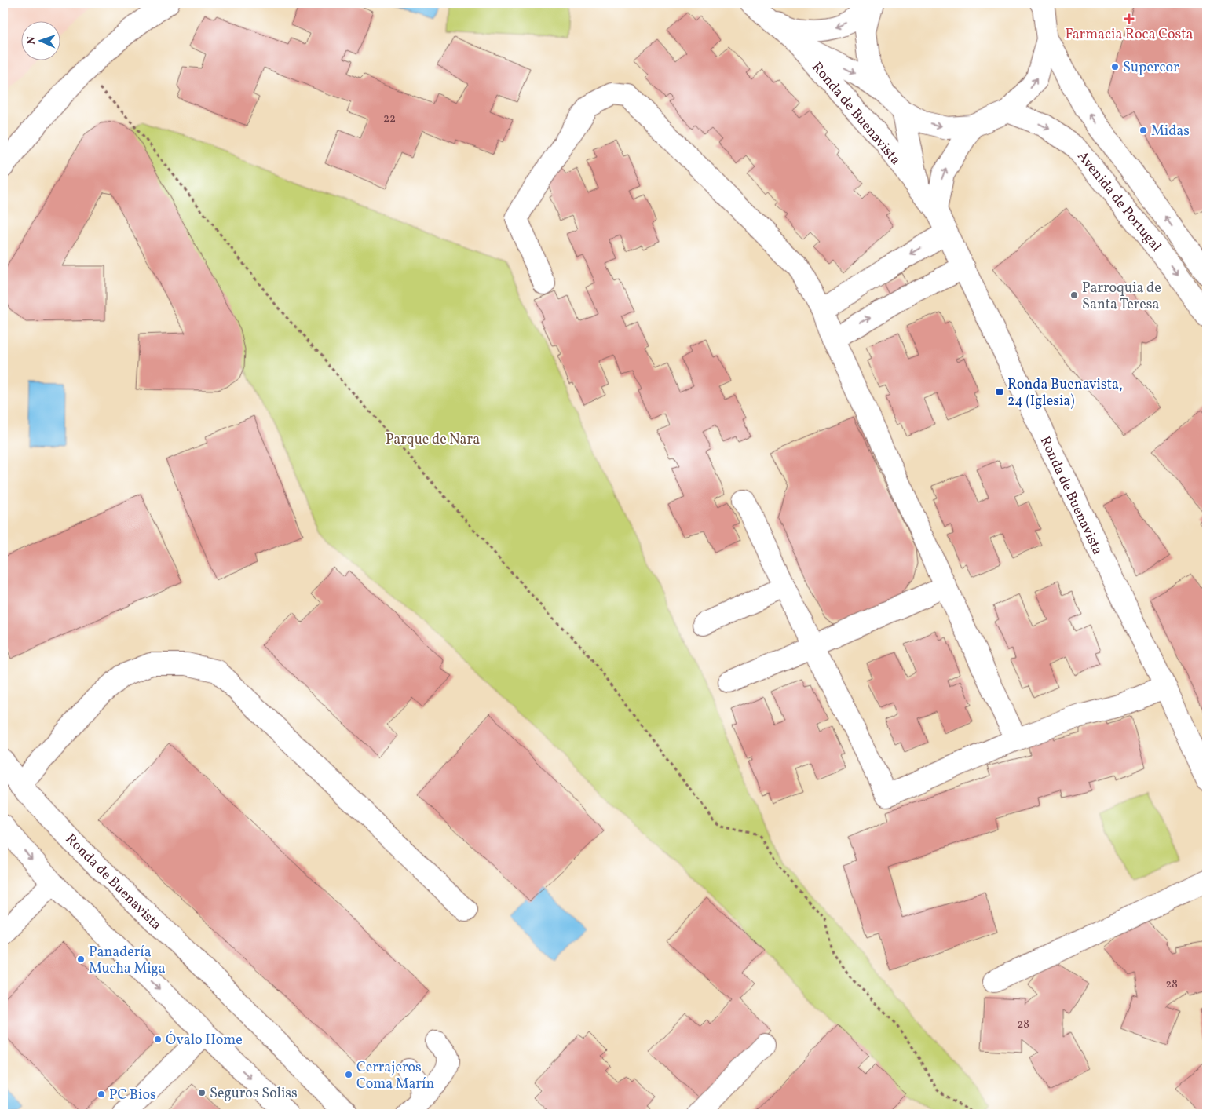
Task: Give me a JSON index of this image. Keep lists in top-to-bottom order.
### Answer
{
  "streets": {
    "street": ["Ronda de Buenavista", "Avenida de Portugal"]
  },
  "parks": ["Parque de Nara"],
  "places": {
    "health": ["Farmacia Roca Costa"],
    "other": [
      "Supercor",
      "Midas",
      "Parroquia de Santa Teresa",
      "Panadería Mucha Miga",
      "Óvalo Home",
      "Cerrajeros Coma Marín",
      "Seguros Soliss",
      "PC Bios"
    ],
    "transit": ["Ronda Buenavista, 24 (Iglesia)"]
  },
  "house_numbers": ["22", "28", "28"],
  "north": "left"
}
